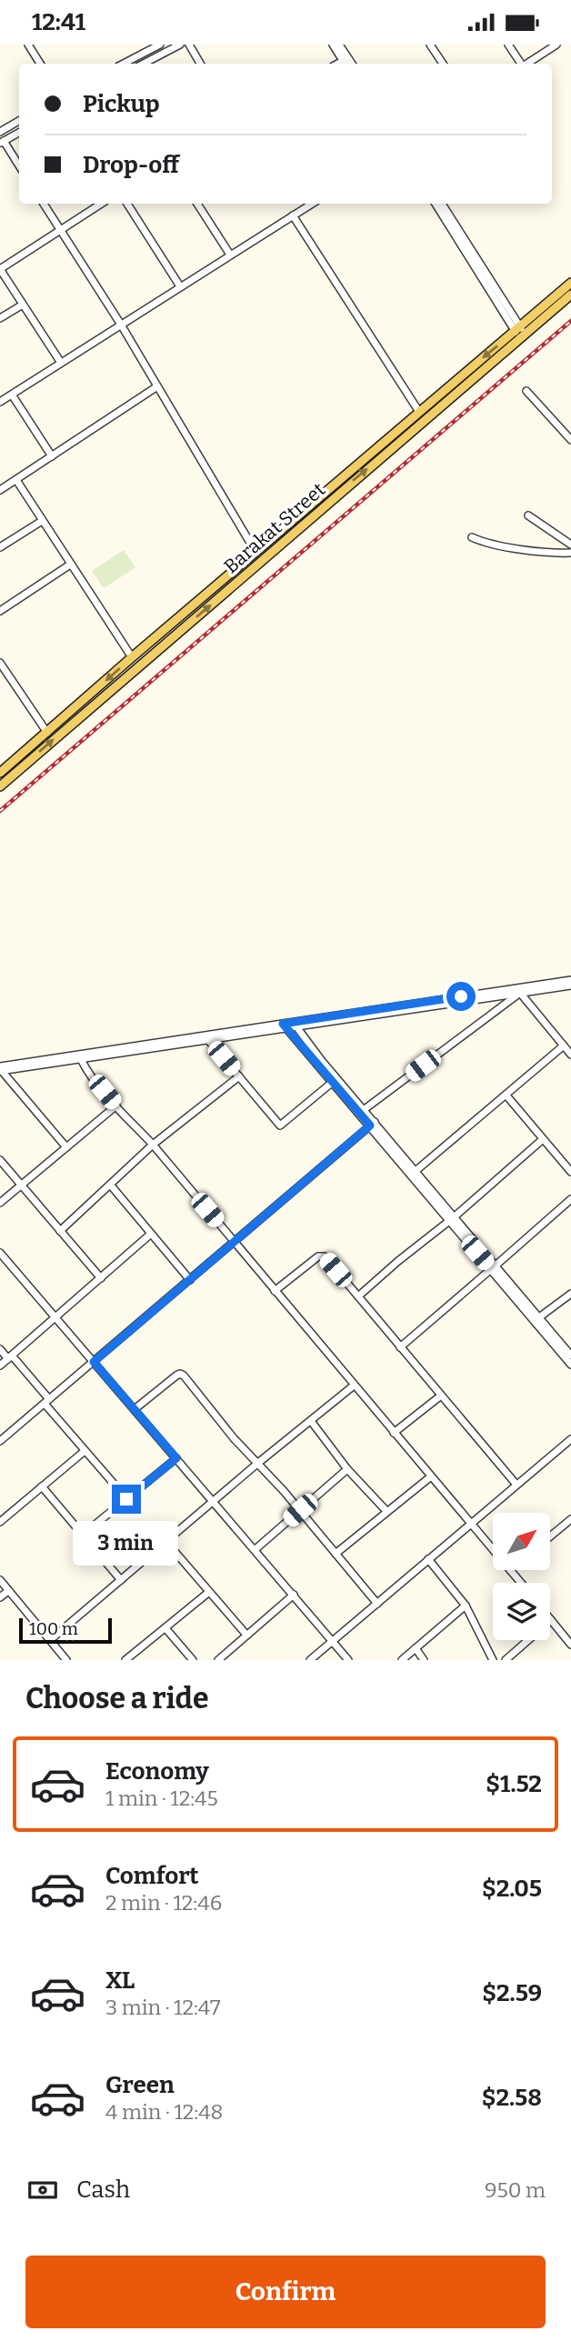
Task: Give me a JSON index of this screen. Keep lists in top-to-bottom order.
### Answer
{
  "streets": {
    "main road": ["Barakat Street"]
  },
  "scale_bar": "100 m",
  "north": "top right",
  "page": {
    "status": "12:41",
    "banner": ["Pickup", "Drop-off"],
    "bubble": "3 min",
    "scale": "100 m",
    "heading": "Choose a ride",
    "list": [
      {
        "name": "Economy",
        "note": "1 min · 12:45",
        "value": "$1.52"
      },
      {
        "name": "Comfort",
        "note": "2 min · 12:46",
        "value": "$2.05"
      },
      {
        "name": "XL",
        "note": "3 min · 12:47",
        "value": "$2.59"
      },
      {
        "name": "Green",
        "note": "4 min · 12:48",
        "value": "$2.58"
      }
    ],
    "pay": ["Cash", "950 m"],
    "buttons": "Confirm"
  }
}
